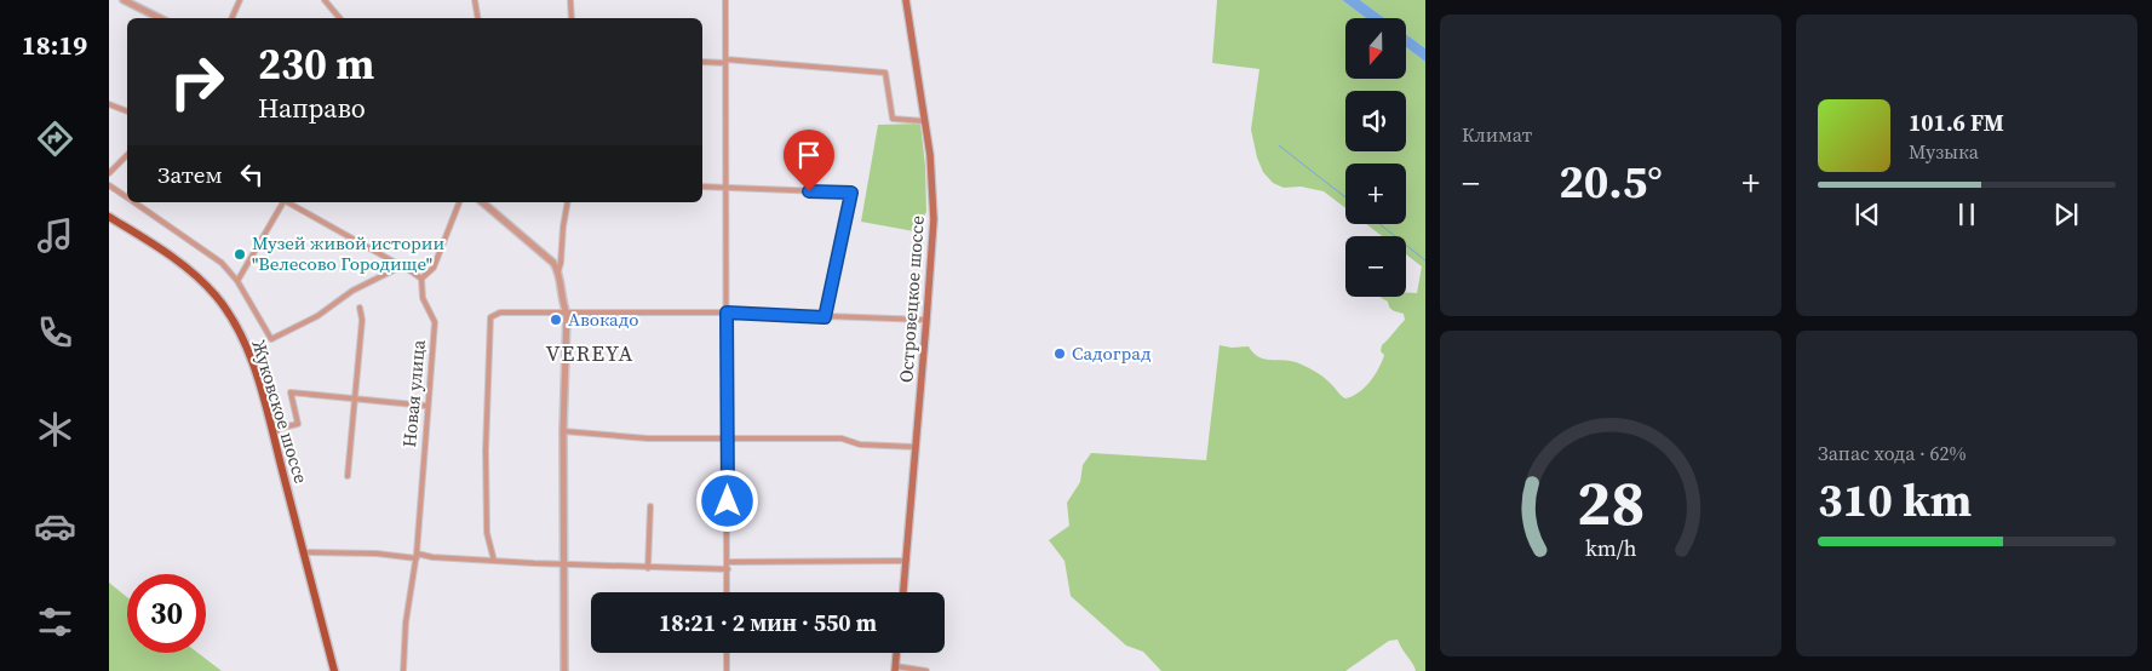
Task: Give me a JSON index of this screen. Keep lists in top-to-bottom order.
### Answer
{
  "streets": {
    "main road": ["Островецкое шоссе", "Жуковское шоссе"],
    "street": ["Новая улица"]
  },
  "districts": ["VEREYA"],
  "places": ["Музей живой истории \"Велесово Городище\"", "Авокадо", "Садоград"],
  "north": "bottom",
  "page": {
    "tabs": "18:19",
    "tile": [
      "Климат",
      ["Запас хода · 62%", "310 km"]
    ],
    "map_buttons": ["+", "−"],
    "turn": ["230 m", "Направо"],
    "song": ["101.6 FM", "Музыка"],
    "then": "Затем",
    "heat": ["−", "20.5°", "+"],
    "limit": "30",
    "trip": "18:21 · 2 мин · 550 m",
    "gauge": ["28", "km/h"]
  }
}
